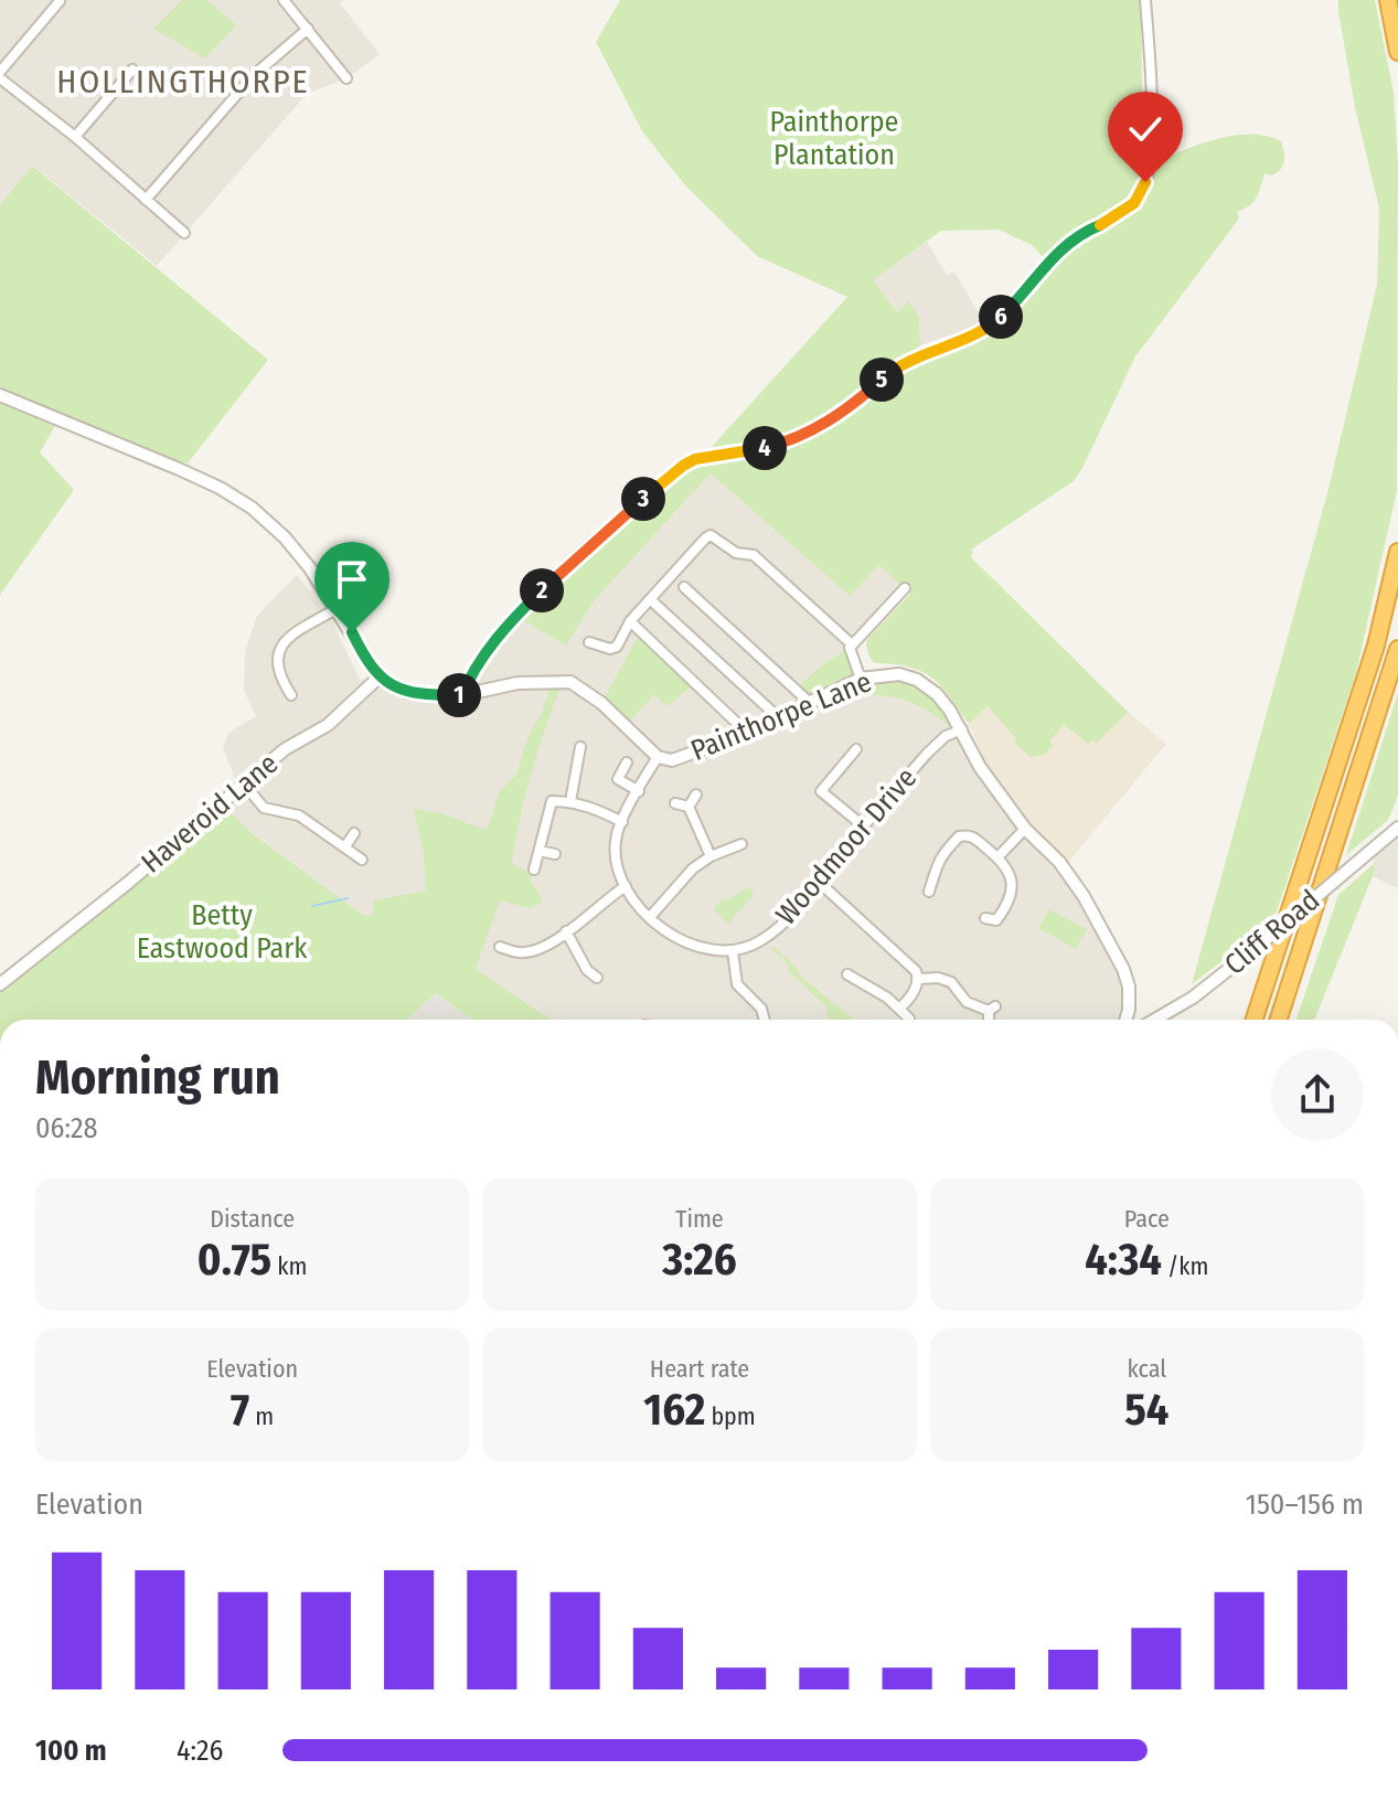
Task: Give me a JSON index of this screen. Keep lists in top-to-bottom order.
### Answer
{
  "streets": {
    "street": [
      "Painthorpe Lane",
      "Haveroid Lane",
      "Woodmoor Drive",
      "Cliff Road"
    ]
  },
  "crossings": [
    ["Painthorpe Lane", "Haveroid Lane"],
    ["Painthorpe Lane", "Woodmoor Drive"]
  ],
  "districts": ["HOLLINGTHORPE"],
  "parks": ["Painthorpe Plantation", "Betty Eastwood Park"],
  "page": {
    "pins": [
      "6",
      "5",
      "4",
      "3",
      "2",
      "1"
    ],
    "heading": ["Morning run", "06:28"],
    "stats": [
      ["Distance", "0.75 km"],
      ["Time", "3:26"],
      ["Pace", "4:34 /km"],
      ["Elevation", "7 m"],
      ["Heart rate", "162 bpm"],
      ["kcal", "54"]
    ],
    "chart": ["Elevation", "150–156 m"],
    "list": [
      {
        "name": "100 m",
        "note": "4:26"
      }
    ]
  }
}
